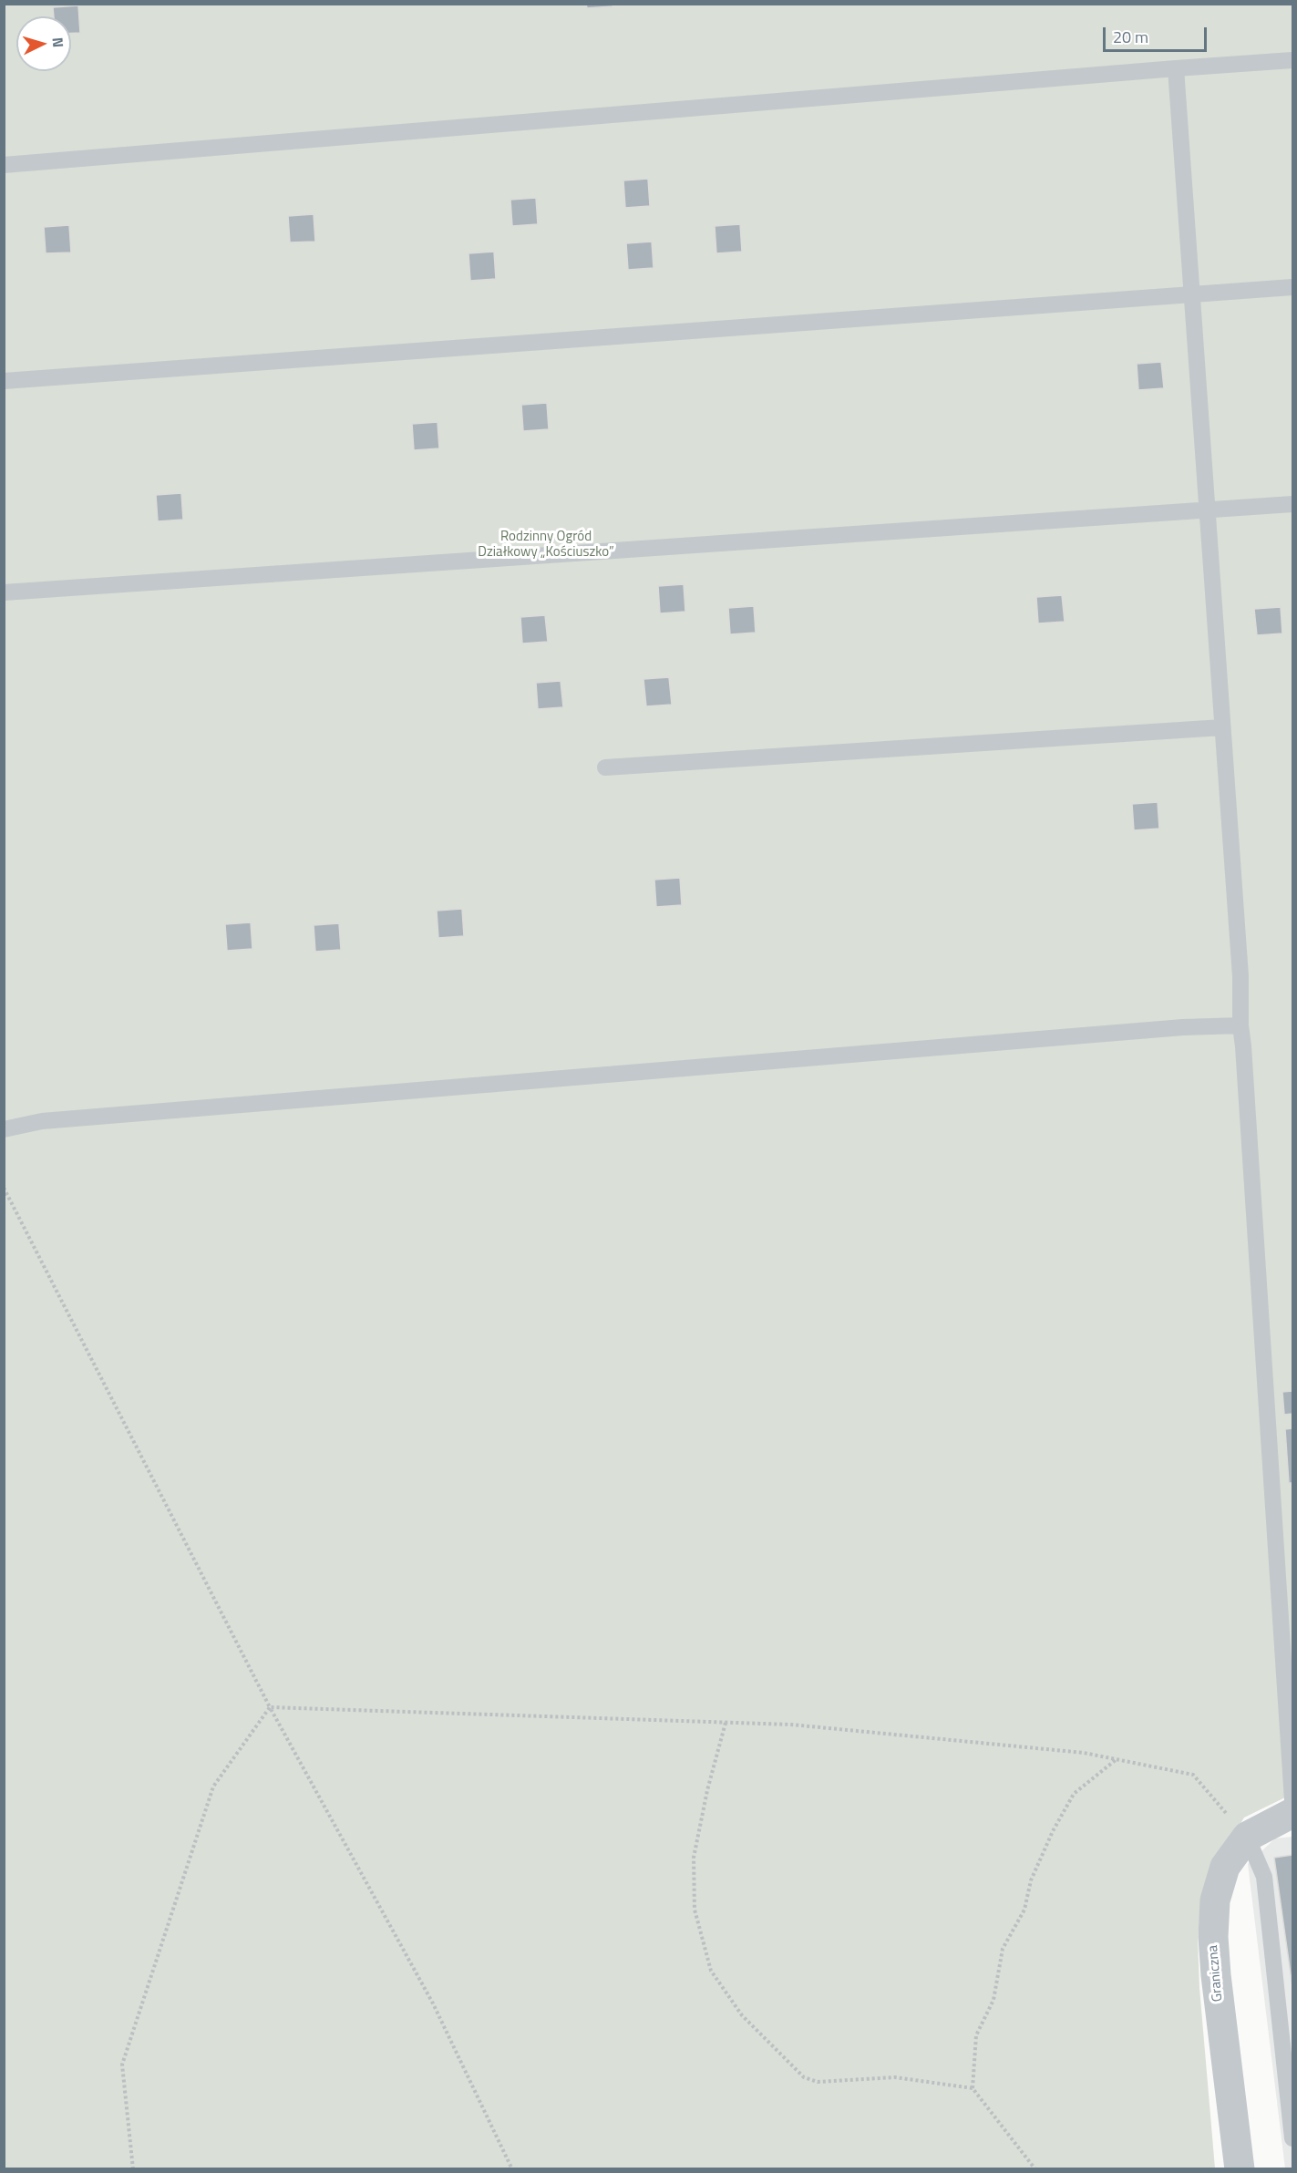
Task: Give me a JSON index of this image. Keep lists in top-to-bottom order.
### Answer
{
  "streets": {
    "street": ["Graniczna"]
  },
  "parks": ["Rodzinny Ogród Działkowy „Kościuszko”"],
  "scale_bar": "20 m",
  "north": "right"
}
